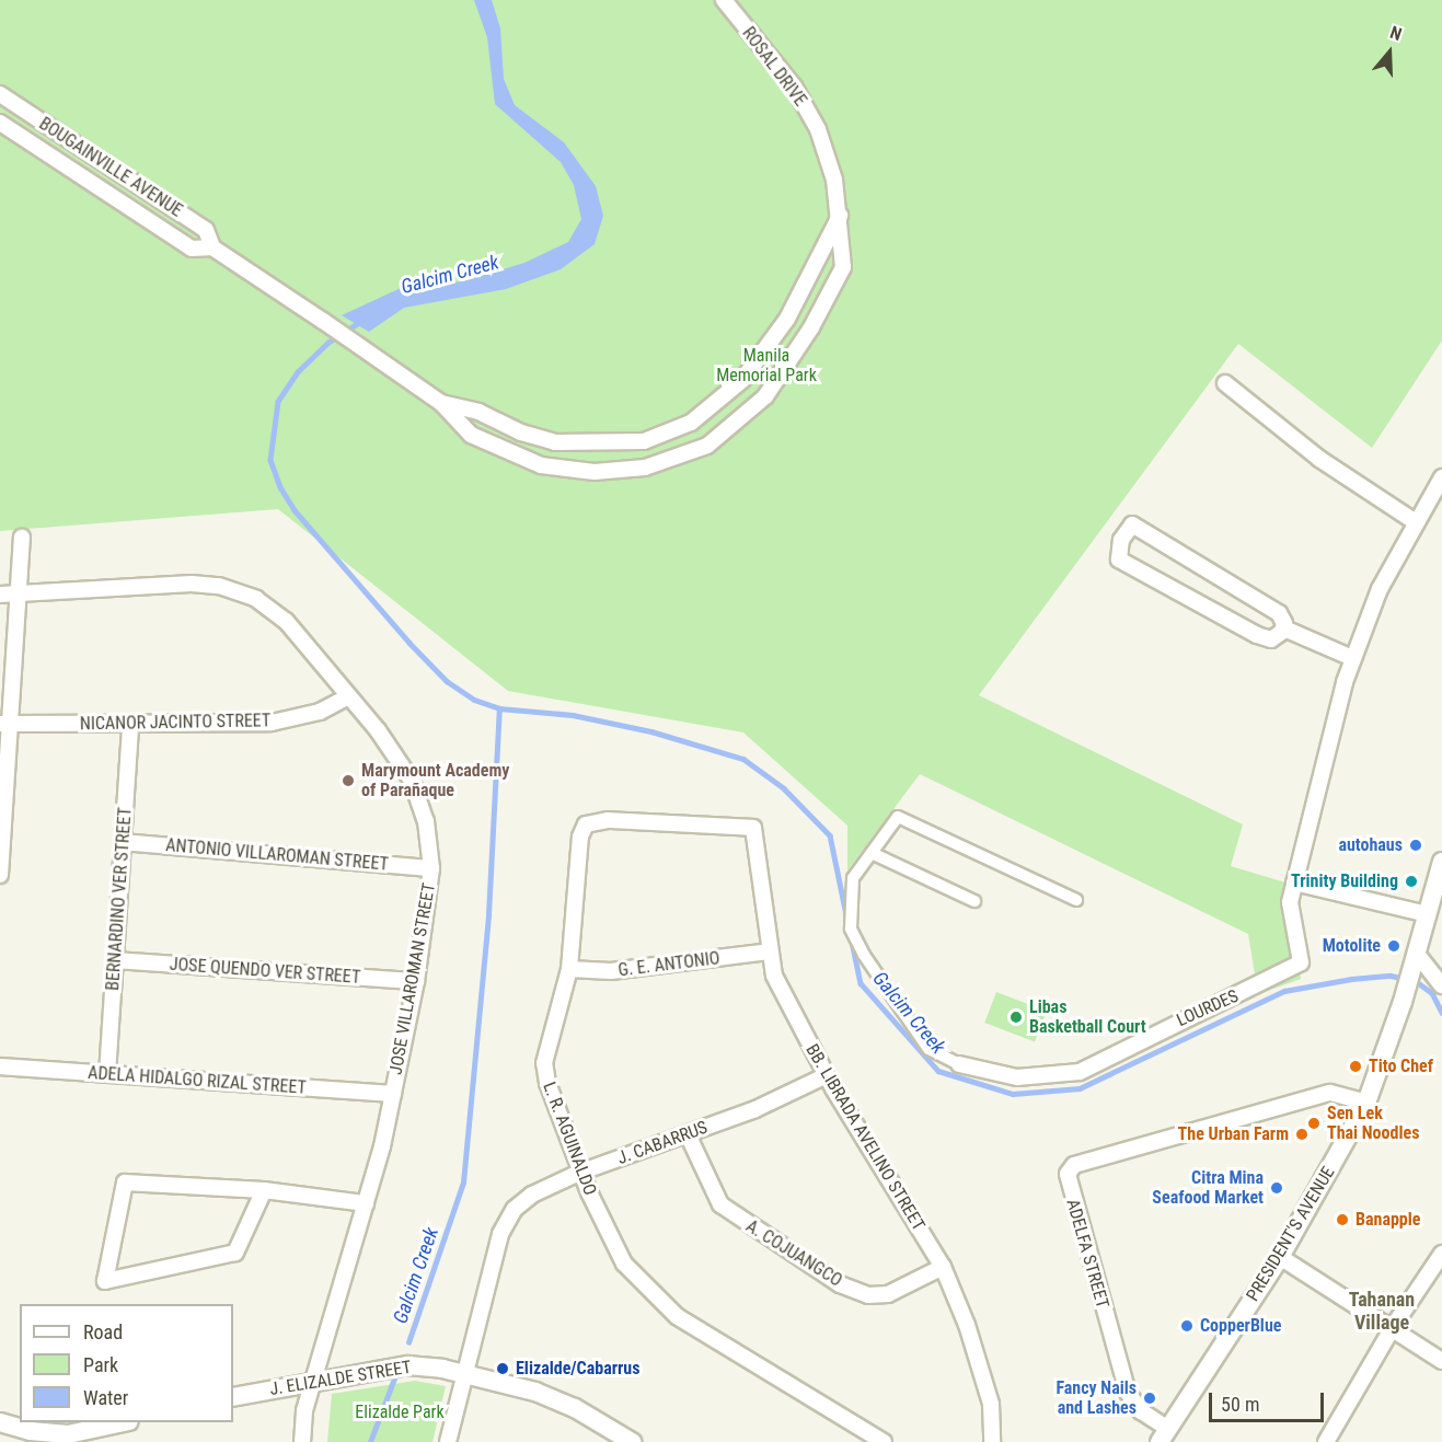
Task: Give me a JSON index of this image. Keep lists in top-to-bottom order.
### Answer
{
  "streets": {
    "street": [
      "ROSAL DRIVE",
      "BOUGAINVILLE AVENUE",
      "NICANOR JACINTO STREET",
      "ANTONIO VILLAROMAN STREET",
      "BERNARDINO VER STREET",
      "G. E. ANTONIO",
      "JOSE QUENDO VER STREET",
      "JOSE VILLAROMAN STREET",
      "LOURDES",
      "ADELA HIDALGO RIZAL STREET",
      "BB. LIBRADA AVELINO STREET",
      "L. R. AGUINALDO",
      "J. CABARRUS",
      "PRESIDENT'S AVENUE",
      "A. COJUANGCO",
      "ADELFA STREET",
      "J. ELIZALDE STREET"
    ]
  },
  "crossings": [
    ["ROSAL DRIVE", "BOUGAINVILLE AVENUE"],
    ["NICANOR JACINTO STREET", "BERNARDINO VER STREET"],
    ["NICANOR JACINTO STREET", "JOSE VILLAROMAN STREET"],
    ["ANTONIO VILLAROMAN STREET", "BERNARDINO VER STREET"],
    ["ANTONIO VILLAROMAN STREET", "JOSE VILLAROMAN STREET"],
    ["BERNARDINO VER STREET", "JOSE QUENDO VER STREET"],
    ["BERNARDINO VER STREET", "ADELA HIDALGO RIZAL STREET"],
    ["G. E. ANTONIO", "BB. LIBRADA AVELINO STREET"],
    ["G. E. ANTONIO", "L. R. AGUINALDO"],
    ["JOSE QUENDO VER STREET", "JOSE VILLAROMAN STREET"],
    ["JOSE VILLAROMAN STREET", "ADELA HIDALGO RIZAL STREET"],
    ["JOSE VILLAROMAN STREET", "J. ELIZALDE STREET"],
    ["BB. LIBRADA AVELINO STREET", "L. R. AGUINALDO"],
    ["BB. LIBRADA AVELINO STREET", "J. CABARRUS"],
    ["BB. LIBRADA AVELINO STREET", "A. COJUANGCO"],
    ["L. R. AGUINALDO", "J. CABARRUS"],
    ["J. CABARRUS", "A. COJUANGCO"],
    ["J. CABARRUS", "J. ELIZALDE STREET"],
    ["PRESIDENT'S AVENUE", "ADELFA STREET"]
  ],
  "districts": ["Tahanan Village"],
  "water": ["Galcim Creek"],
  "parks": ["Manila Memorial Park", "Elizalde Park"],
  "places": [
    "Marymount Academy of Parañaque",
    "autohaus",
    "Trinity Building",
    "Motolite",
    "Libas Basketball Court",
    "Tito Chef",
    "Sen Lek Thai Noodles",
    "The Urban Farm",
    "Citra Mina Seafood Market",
    "Banapple",
    "CopperBlue",
    "Elizalde/Cabarrus",
    "Fancy Nails and Lashes"
  ],
  "legend": ["Road", "Park", "Water"],
  "scale_bar": "50 m",
  "north": "top"
}
